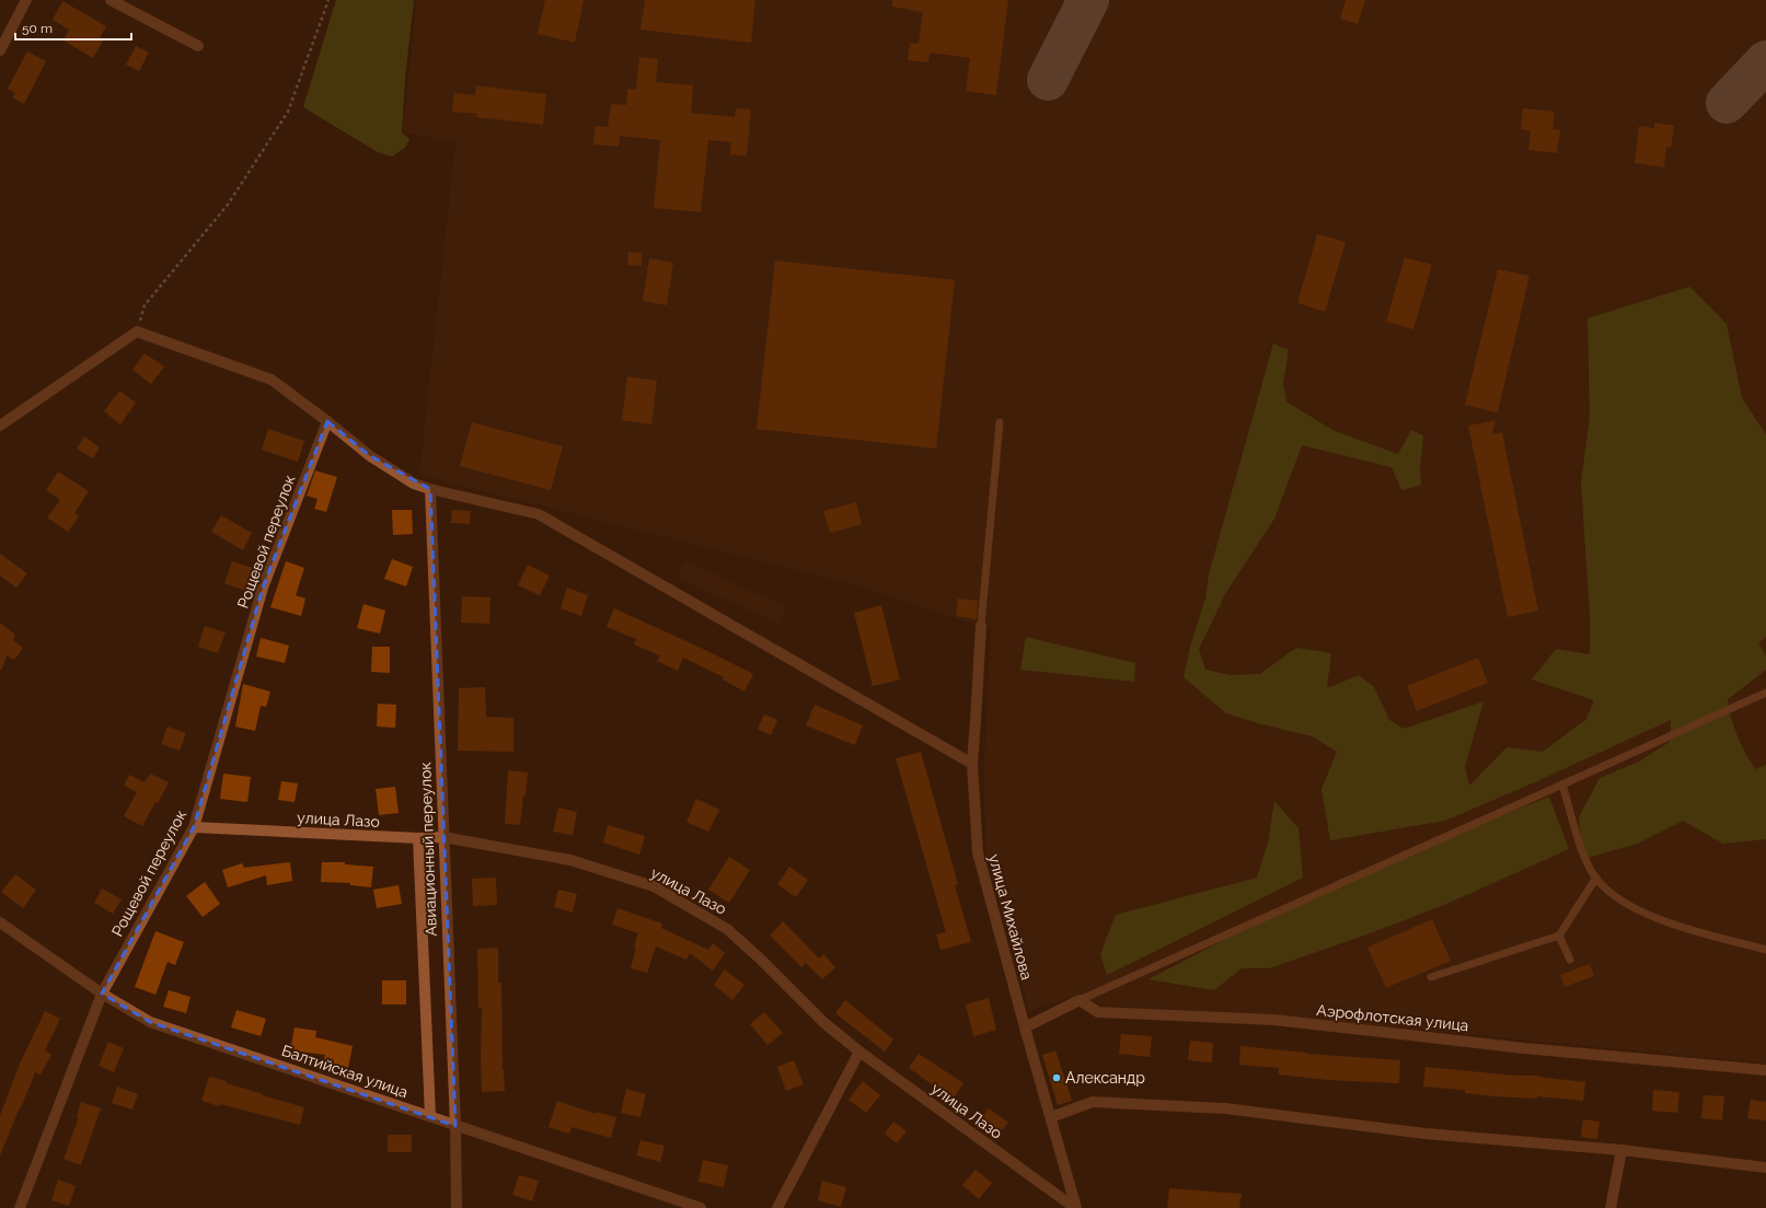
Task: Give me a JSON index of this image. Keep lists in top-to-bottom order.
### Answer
{
  "streets": {
    "street": [
      "Рощевой переулок",
      "улица Лазо",
      "Авиационный переулок",
      "улица Михайлова",
      "Аэрофлотская улица",
      "Балтийская улица"
    ]
  },
  "crossings": [
    ["Рощевой переулок", "улица Лазо"],
    ["Рощевой переулок", "Балтийская улица"],
    ["улица Лазо", "Авиационный переулок"],
    ["улица Лазо", "улица Михайлова"],
    ["Авиационный переулок", "Балтийская улица"]
  ],
  "places": ["Александр"],
  "scale_bar": "50 m"
}
